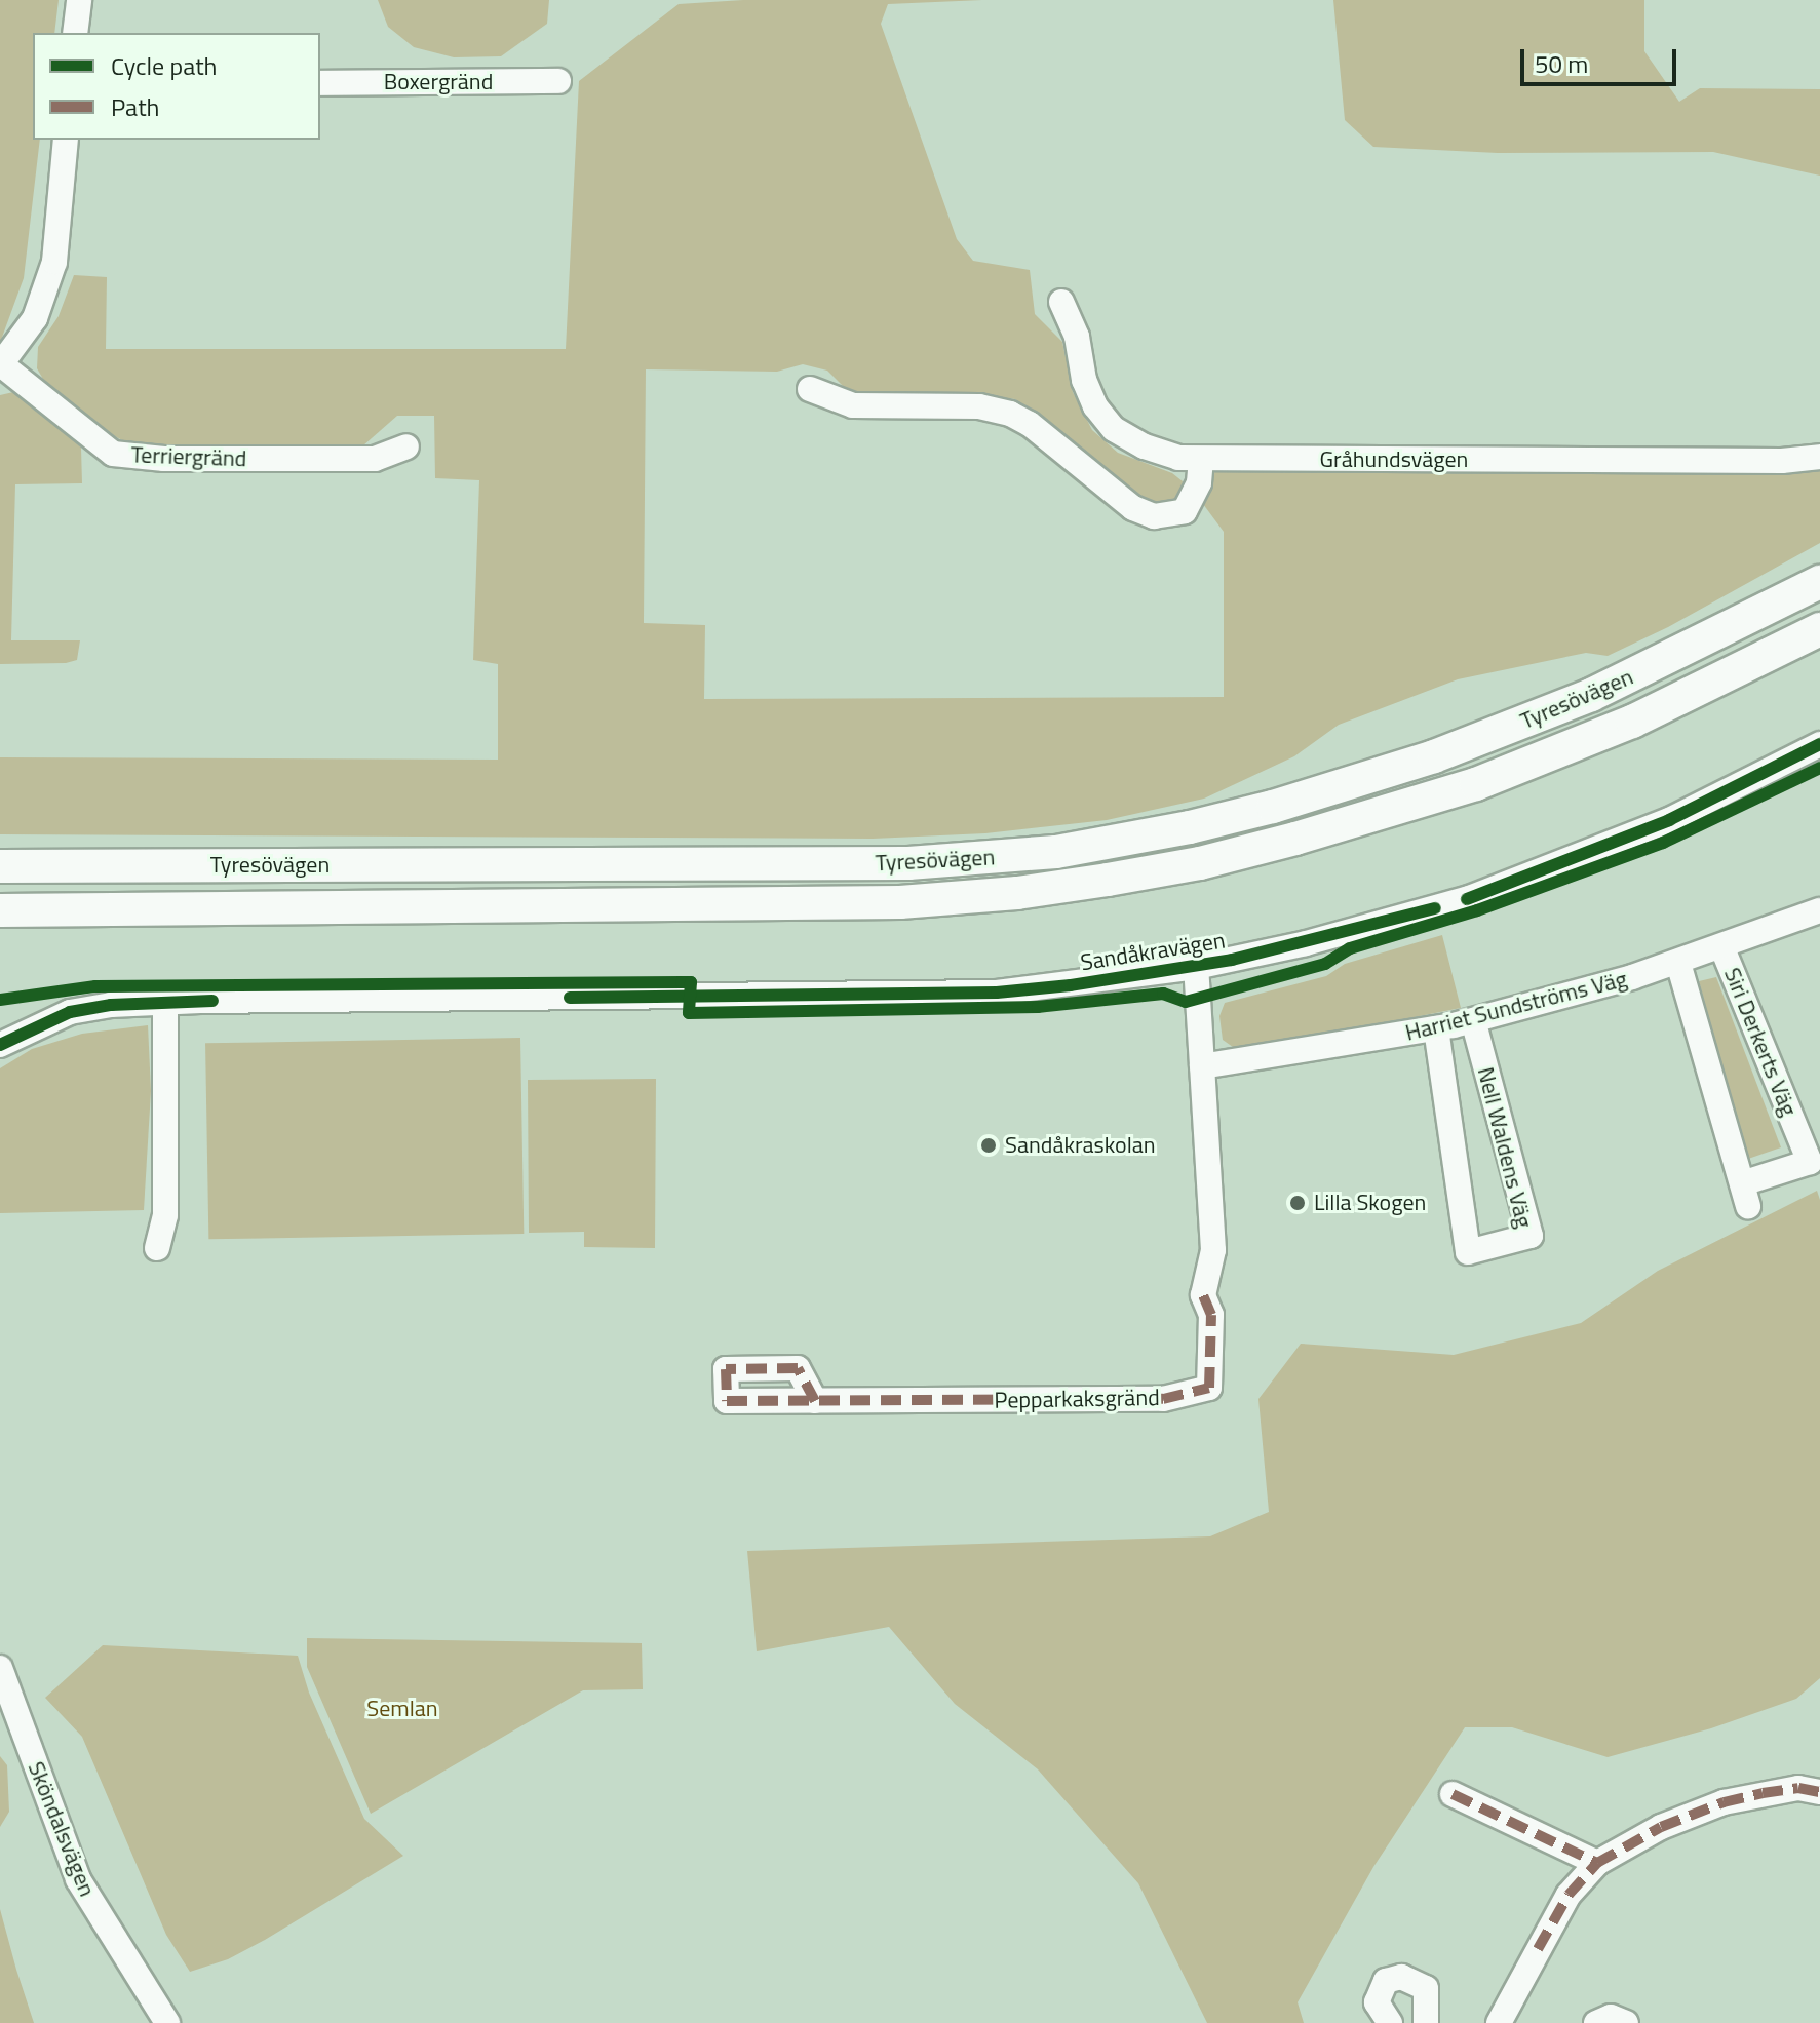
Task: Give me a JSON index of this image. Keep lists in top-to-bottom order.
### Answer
{
  "streets": {
    "main road": ["Tyresövägen"],
    "street": [
      "Boxergränd",
      "Terriergränd",
      "Gråhundsvägen",
      "Sandåkravägen",
      "Harriet Sundströms Väg",
      "Siri Derkerts Väg",
      "Nell Waldens Väg",
      "Pepparkaksgränd",
      "Sköndalsvägen"
    ]
  },
  "crossings": [
    ["Sandåkravägen", "Pepparkaksgränd"],
    ["Harriet Sundströms Väg", "Siri Derkerts Väg"],
    ["Harriet Sundströms Väg", "Nell Waldens Väg"],
    ["Harriet Sundströms Väg", "Pepparkaksgränd"]
  ],
  "parks": ["Semlan"],
  "places": ["Sandåkraskolan", "Lilla Skogen"],
  "legend": ["Cycle path", "Path"],
  "scale_bar": "50 m"
}
